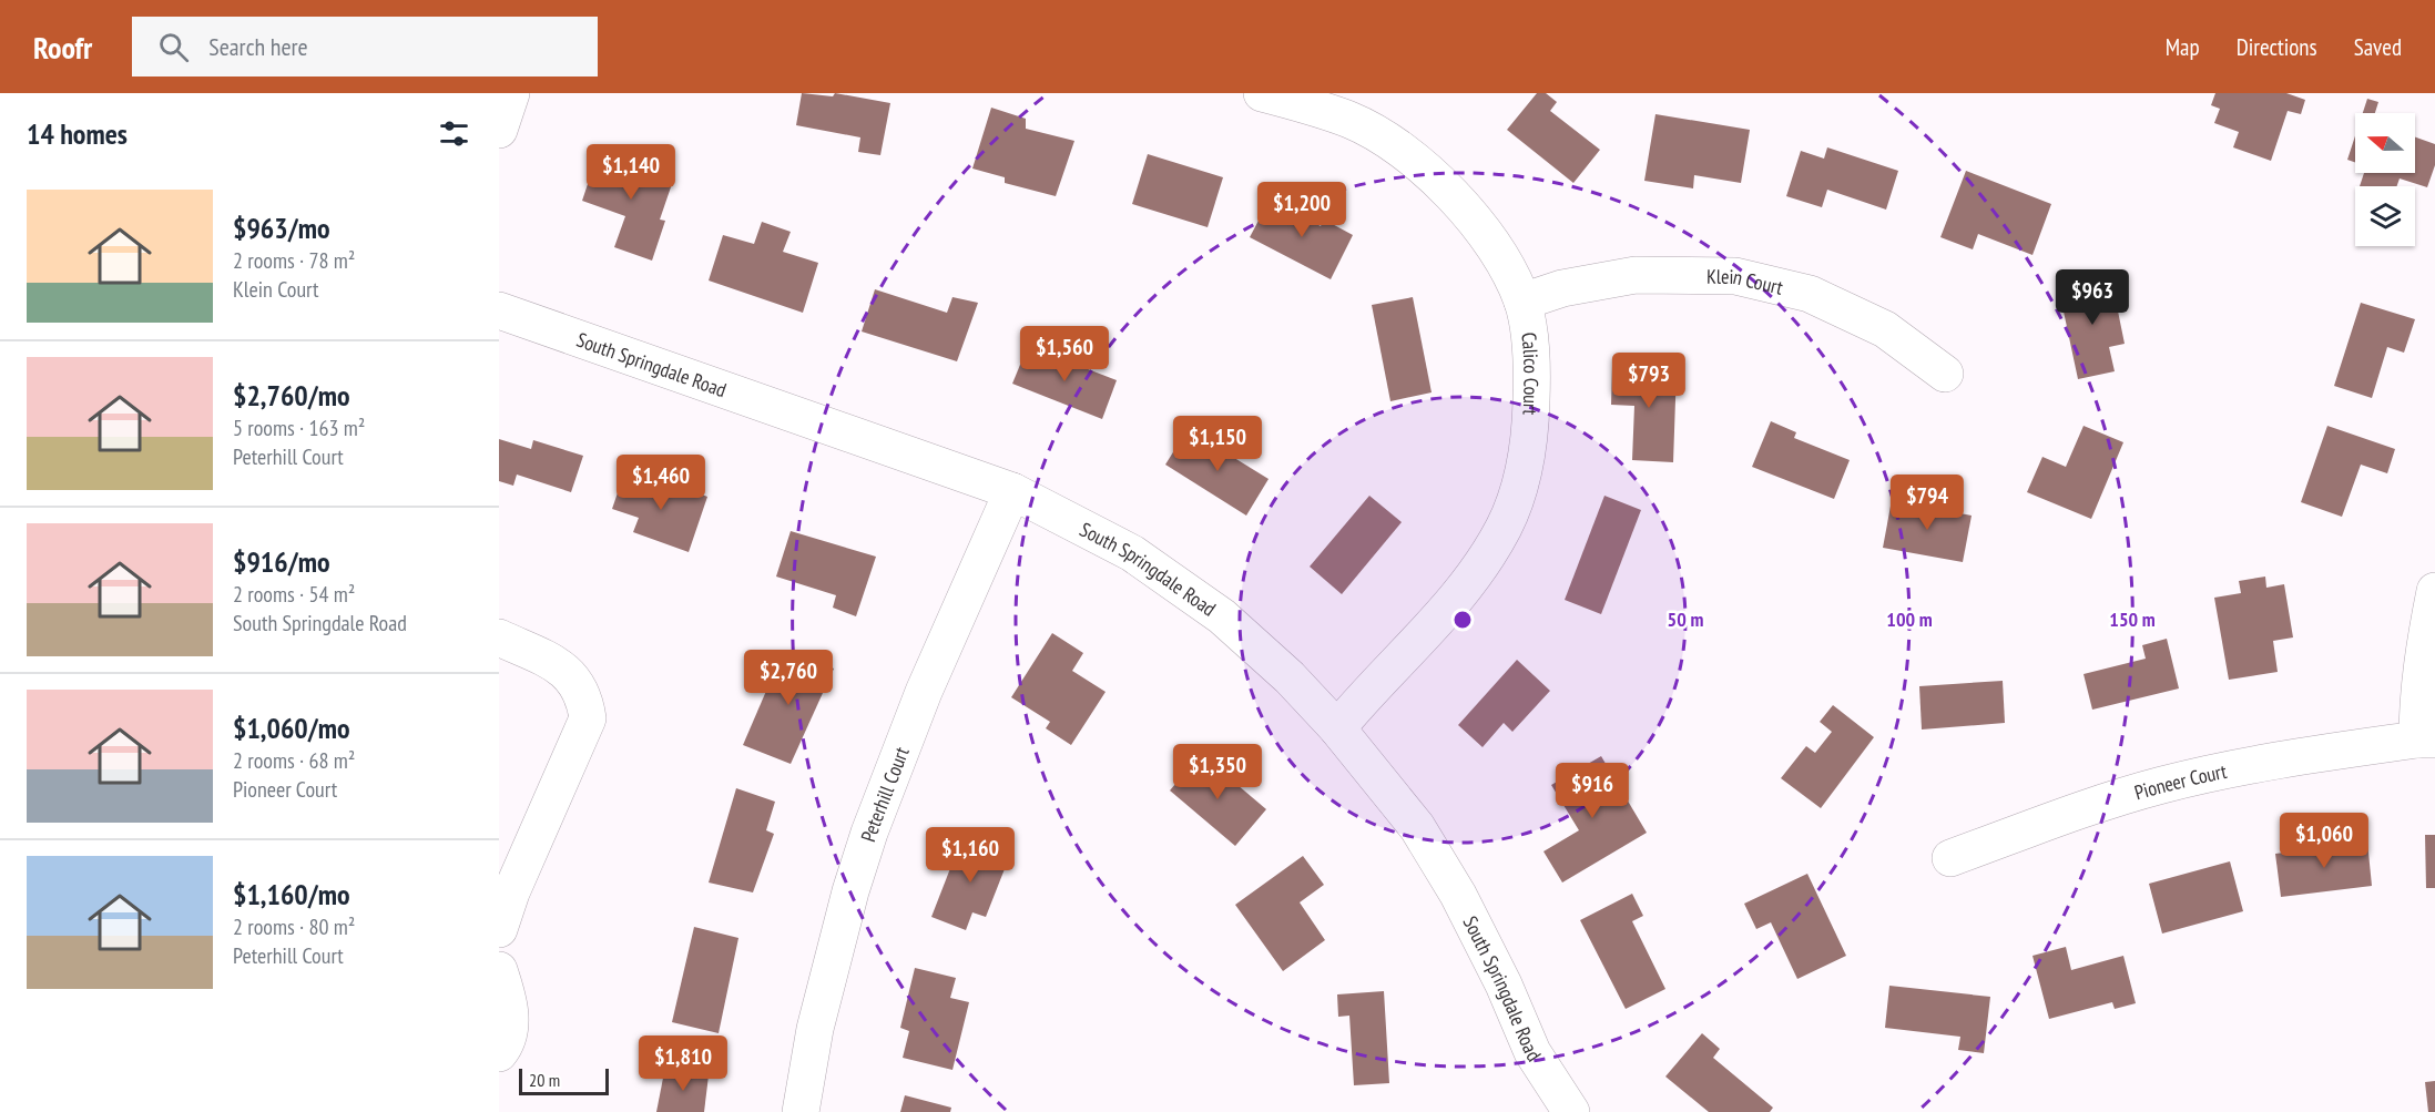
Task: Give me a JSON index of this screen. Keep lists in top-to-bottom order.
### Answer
{
  "streets": {
    "street": [
      "Klein Court",
      "South Springdale Road",
      "Calico Court",
      "Pioneer Court",
      "Peterhill Court"
    ]
  },
  "crossings": [
    ["Klein Court", "Calico Court"],
    ["South Springdale Road", "Calico Court"],
    ["South Springdale Road", "Peterhill Court"]
  ],
  "scale_bar": "20 m",
  "north": "left",
  "page": {
    "header": "Roofr",
    "search": "Search here",
    "nav": ["Map", "Directions", "Saved"],
    "heading": "14 homes",
    "price": [
      "$1,140",
      "$1,200",
      "$963",
      "$1,560",
      "$793",
      "$1,150",
      "$1,460",
      "$794",
      "$2,760",
      "$1,350",
      "$916",
      "$1,060",
      "$1,160",
      "$1,810"
    ],
    "list": [
      {
        "name": "$963/mo",
        "note": "2 rooms · 78 m² · Klein Court"
      },
      {
        "name": "$2,760/mo",
        "note": "5 rooms · 163 m² · Peterhill Court"
      },
      {
        "name": "$916/mo",
        "note": "2 rooms · 54 m² · South Springdale Road"
      },
      {
        "name": "$1,060/mo",
        "note": "2 rooms · 68 m² · Pioneer Court"
      },
      {
        "name": "$1,160/mo",
        "note": "2 rooms · 80 m² · Peterhill Court"
      }
    ],
    "scale": "20 m"
  },
  "rings": ["50 m", "100 m", "150 m"]
}
